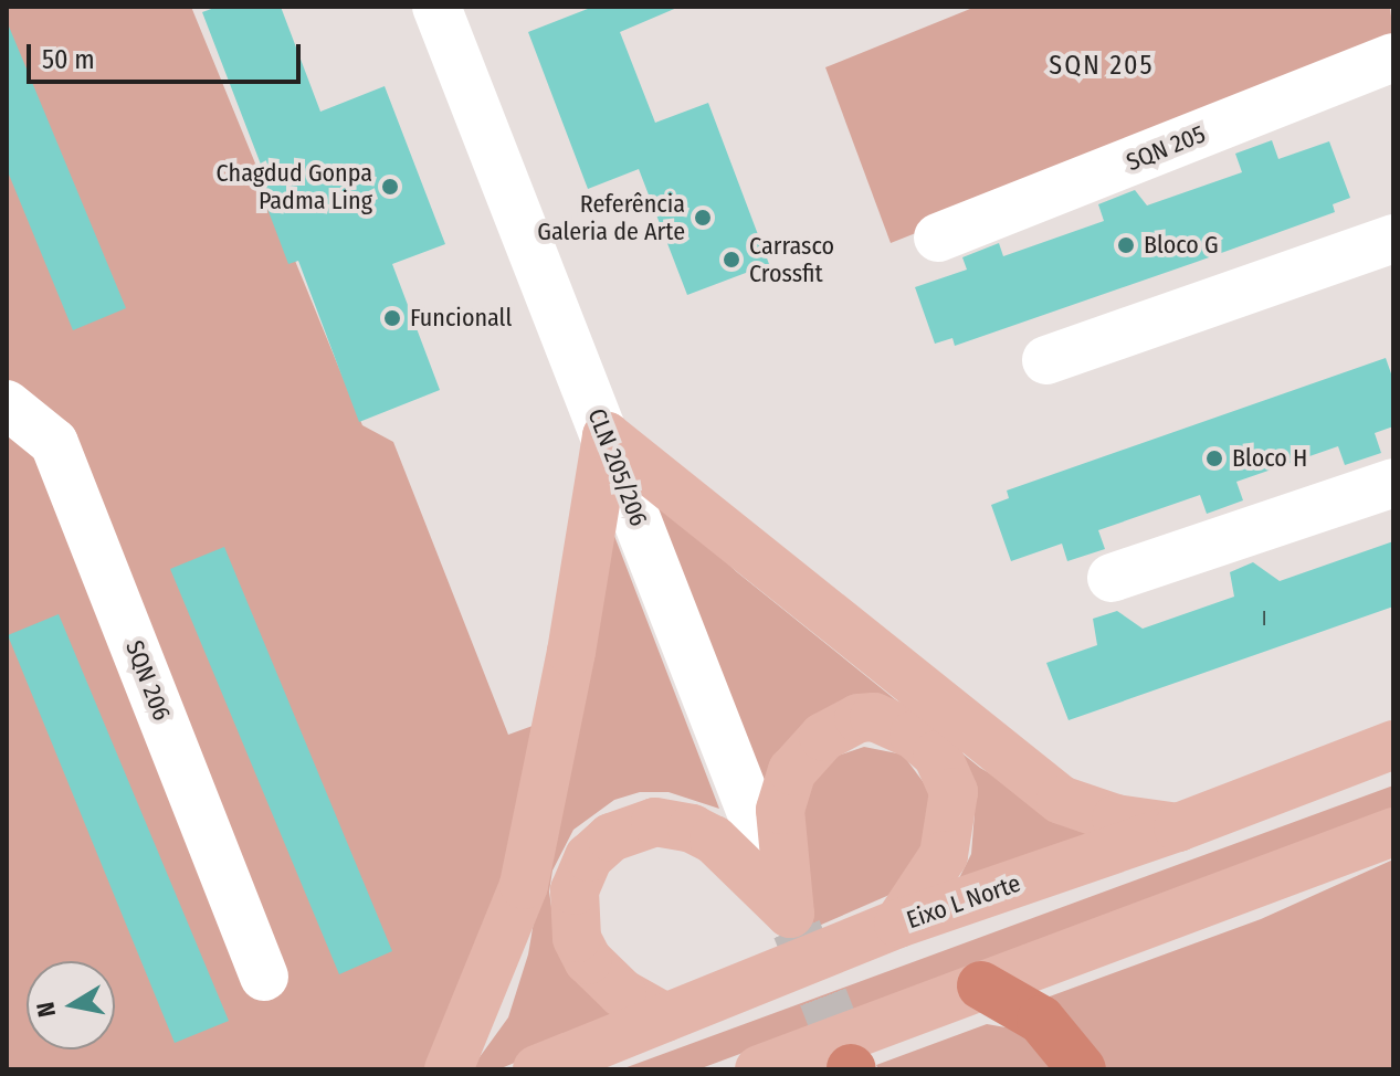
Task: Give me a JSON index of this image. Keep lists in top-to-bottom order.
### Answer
{
  "streets": {
    "main road": ["Eixo L Norte"],
    "street": ["SQN 205", "CLN 205/206", "SQN 206"]
  },
  "districts": ["SQN 205"],
  "places": [
    "Chagdud Gonpa Padma Ling",
    "Referência Galeria de Arte",
    "Bloco G",
    "Carrasco Crossfit",
    "Funcionall",
    "Bloco H"
  ],
  "house_numbers": ["I"],
  "scale_bar": "50 m",
  "north": "left"
}
